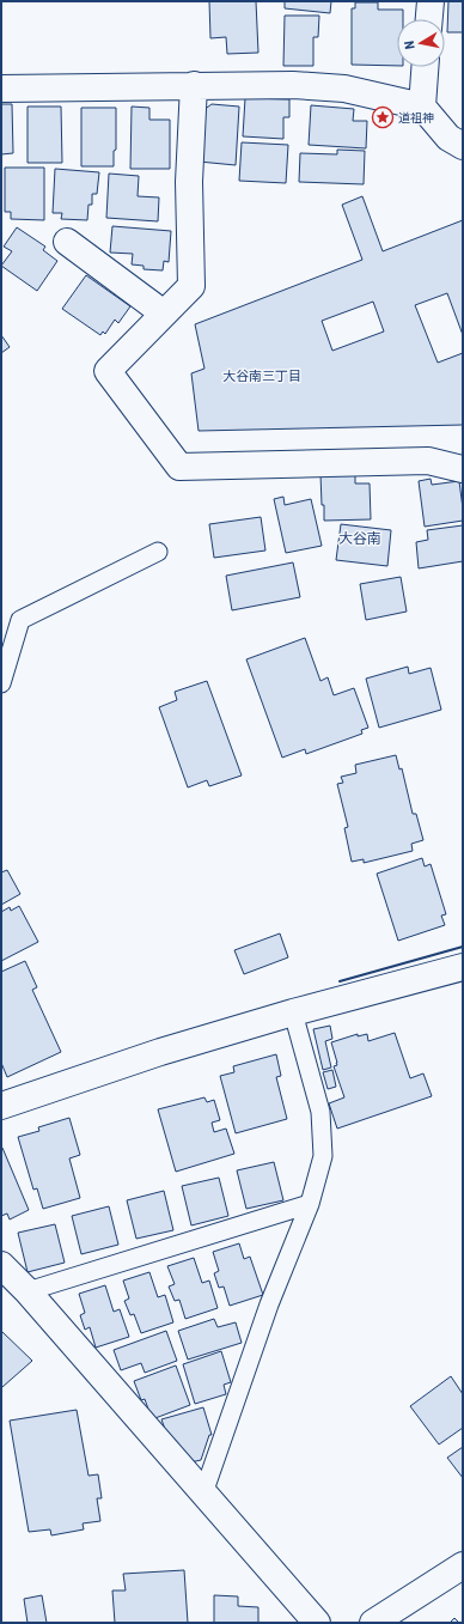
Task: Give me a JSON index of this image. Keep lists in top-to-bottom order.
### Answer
{
  "districts": ["大谷南三丁目", "大谷南"],
  "places": {
    "place": ["道祖神"]
  },
  "north": "left"
}
